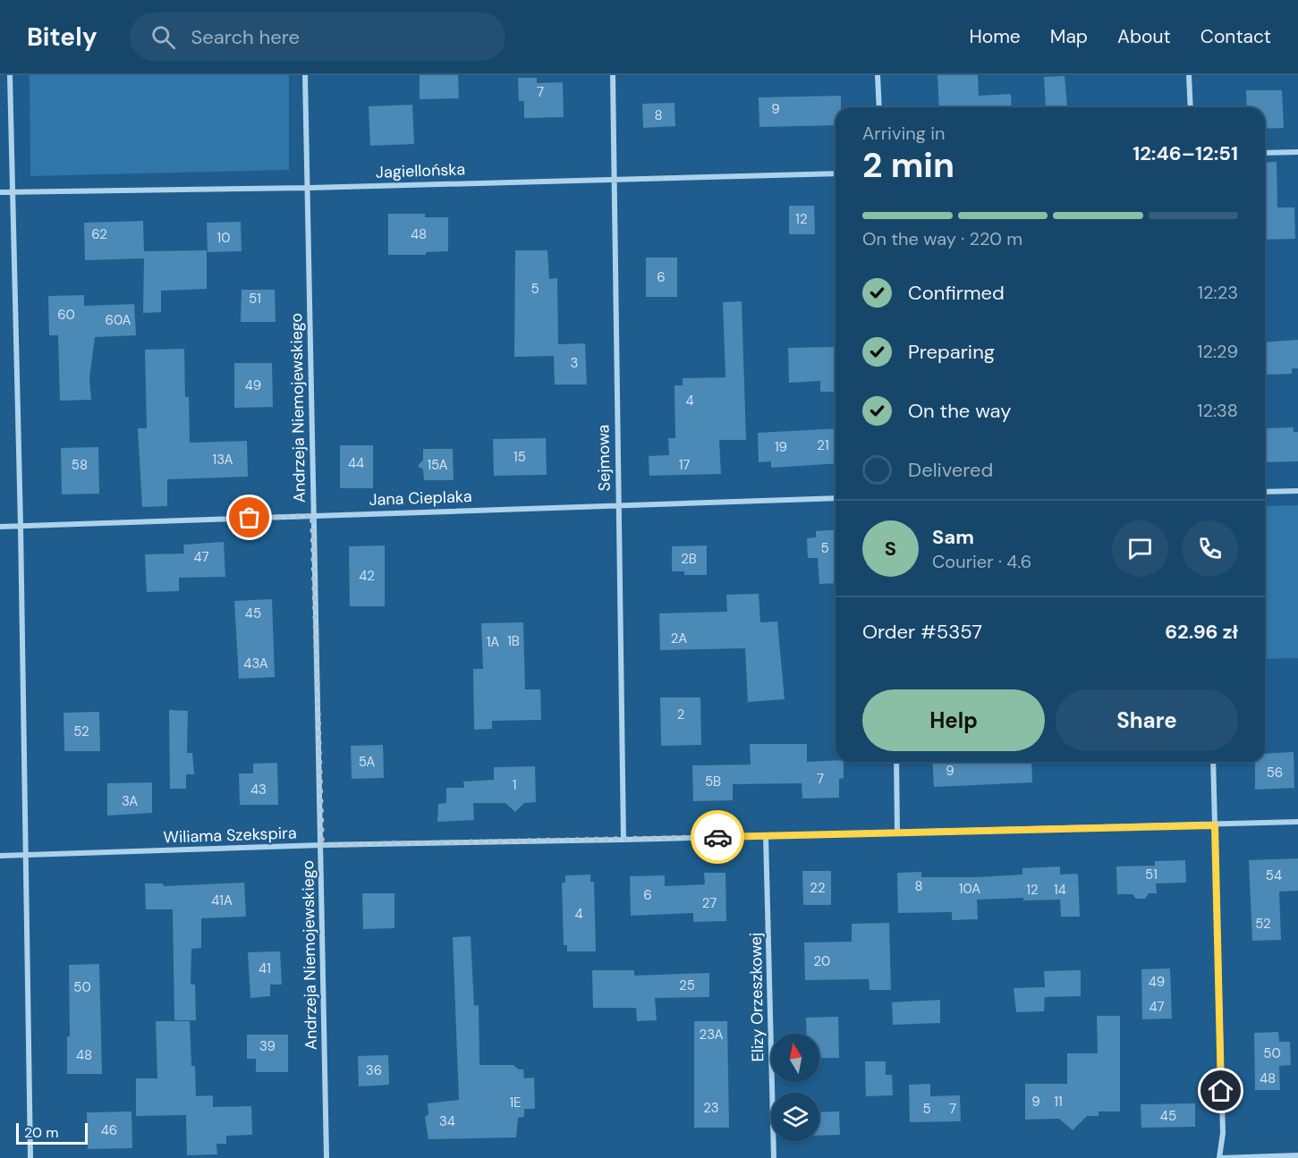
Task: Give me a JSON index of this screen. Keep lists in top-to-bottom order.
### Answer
{
  "streets": {
    "street": [
      "Jagiellońska",
      "Andrzeja Niemojewskiego",
      "Sejmowa",
      "Jana Cieplaka",
      "Wiliama Szekspira",
      "Elizy Orzeszkowej"
    ]
  },
  "crossings": [
    ["Jagiellońska", "Andrzeja Niemojewskiego"],
    ["Jagiellońska", "Sejmowa"],
    ["Andrzeja Niemojewskiego", "Jana Cieplaka"],
    ["Andrzeja Niemojewskiego", "Wiliama Szekspira"],
    ["Sejmowa", "Jana Cieplaka"],
    ["Sejmowa", "Wiliama Szekspira"],
    ["Wiliama Szekspira", "Elizy Orzeszkowej"]
  ],
  "house_numbers": [
    "7",
    "9",
    "8",
    "12",
    "62",
    "48",
    "10",
    "6",
    "5",
    "51",
    "60",
    "60A",
    "3",
    "49",
    "4",
    "21",
    "19",
    "15",
    "13A",
    "44",
    "58",
    "15A",
    "17",
    "5",
    "47",
    "2B",
    "42",
    "45",
    "2A",
    "1B",
    "1A",
    "43A",
    "2",
    "52",
    "5A",
    "9",
    "56",
    "7",
    "5B",
    "1",
    "43",
    "3A",
    "51",
    "54",
    "8",
    "22",
    "10A",
    "12",
    "14",
    "6",
    "41A",
    "27",
    "4",
    "52",
    "20",
    "41",
    "49",
    "25",
    "50",
    "47",
    "23A",
    "39",
    "50",
    "48",
    "36",
    "48",
    "9",
    "11",
    "1E",
    "23",
    "5",
    "7",
    "45",
    "34",
    "46"
  ],
  "scale_bar": "20 m",
  "north": "top",
  "page": {
    "header": "Bitely",
    "search": "Search here",
    "nav": [
      "Home",
      "Map",
      "About",
      "Contact"
    ],
    "heading": ["2 min", "Arriving in", "12:46–12:51"],
    "panel": [
      "Sam",
      "Courier · 4.6",
      "Order #5357",
      "62.96 zł"
    ],
    "bar": "On the way · 220 m",
    "list": [
      ["Confirmed", "12:23"],
      ["Preparing", "12:29"],
      ["On the way", "12:38"],
      "Delivered"
    ],
    "round": "S",
    "buttons": ["Help", "Share"],
    "scale": "20 m"
  }
}
